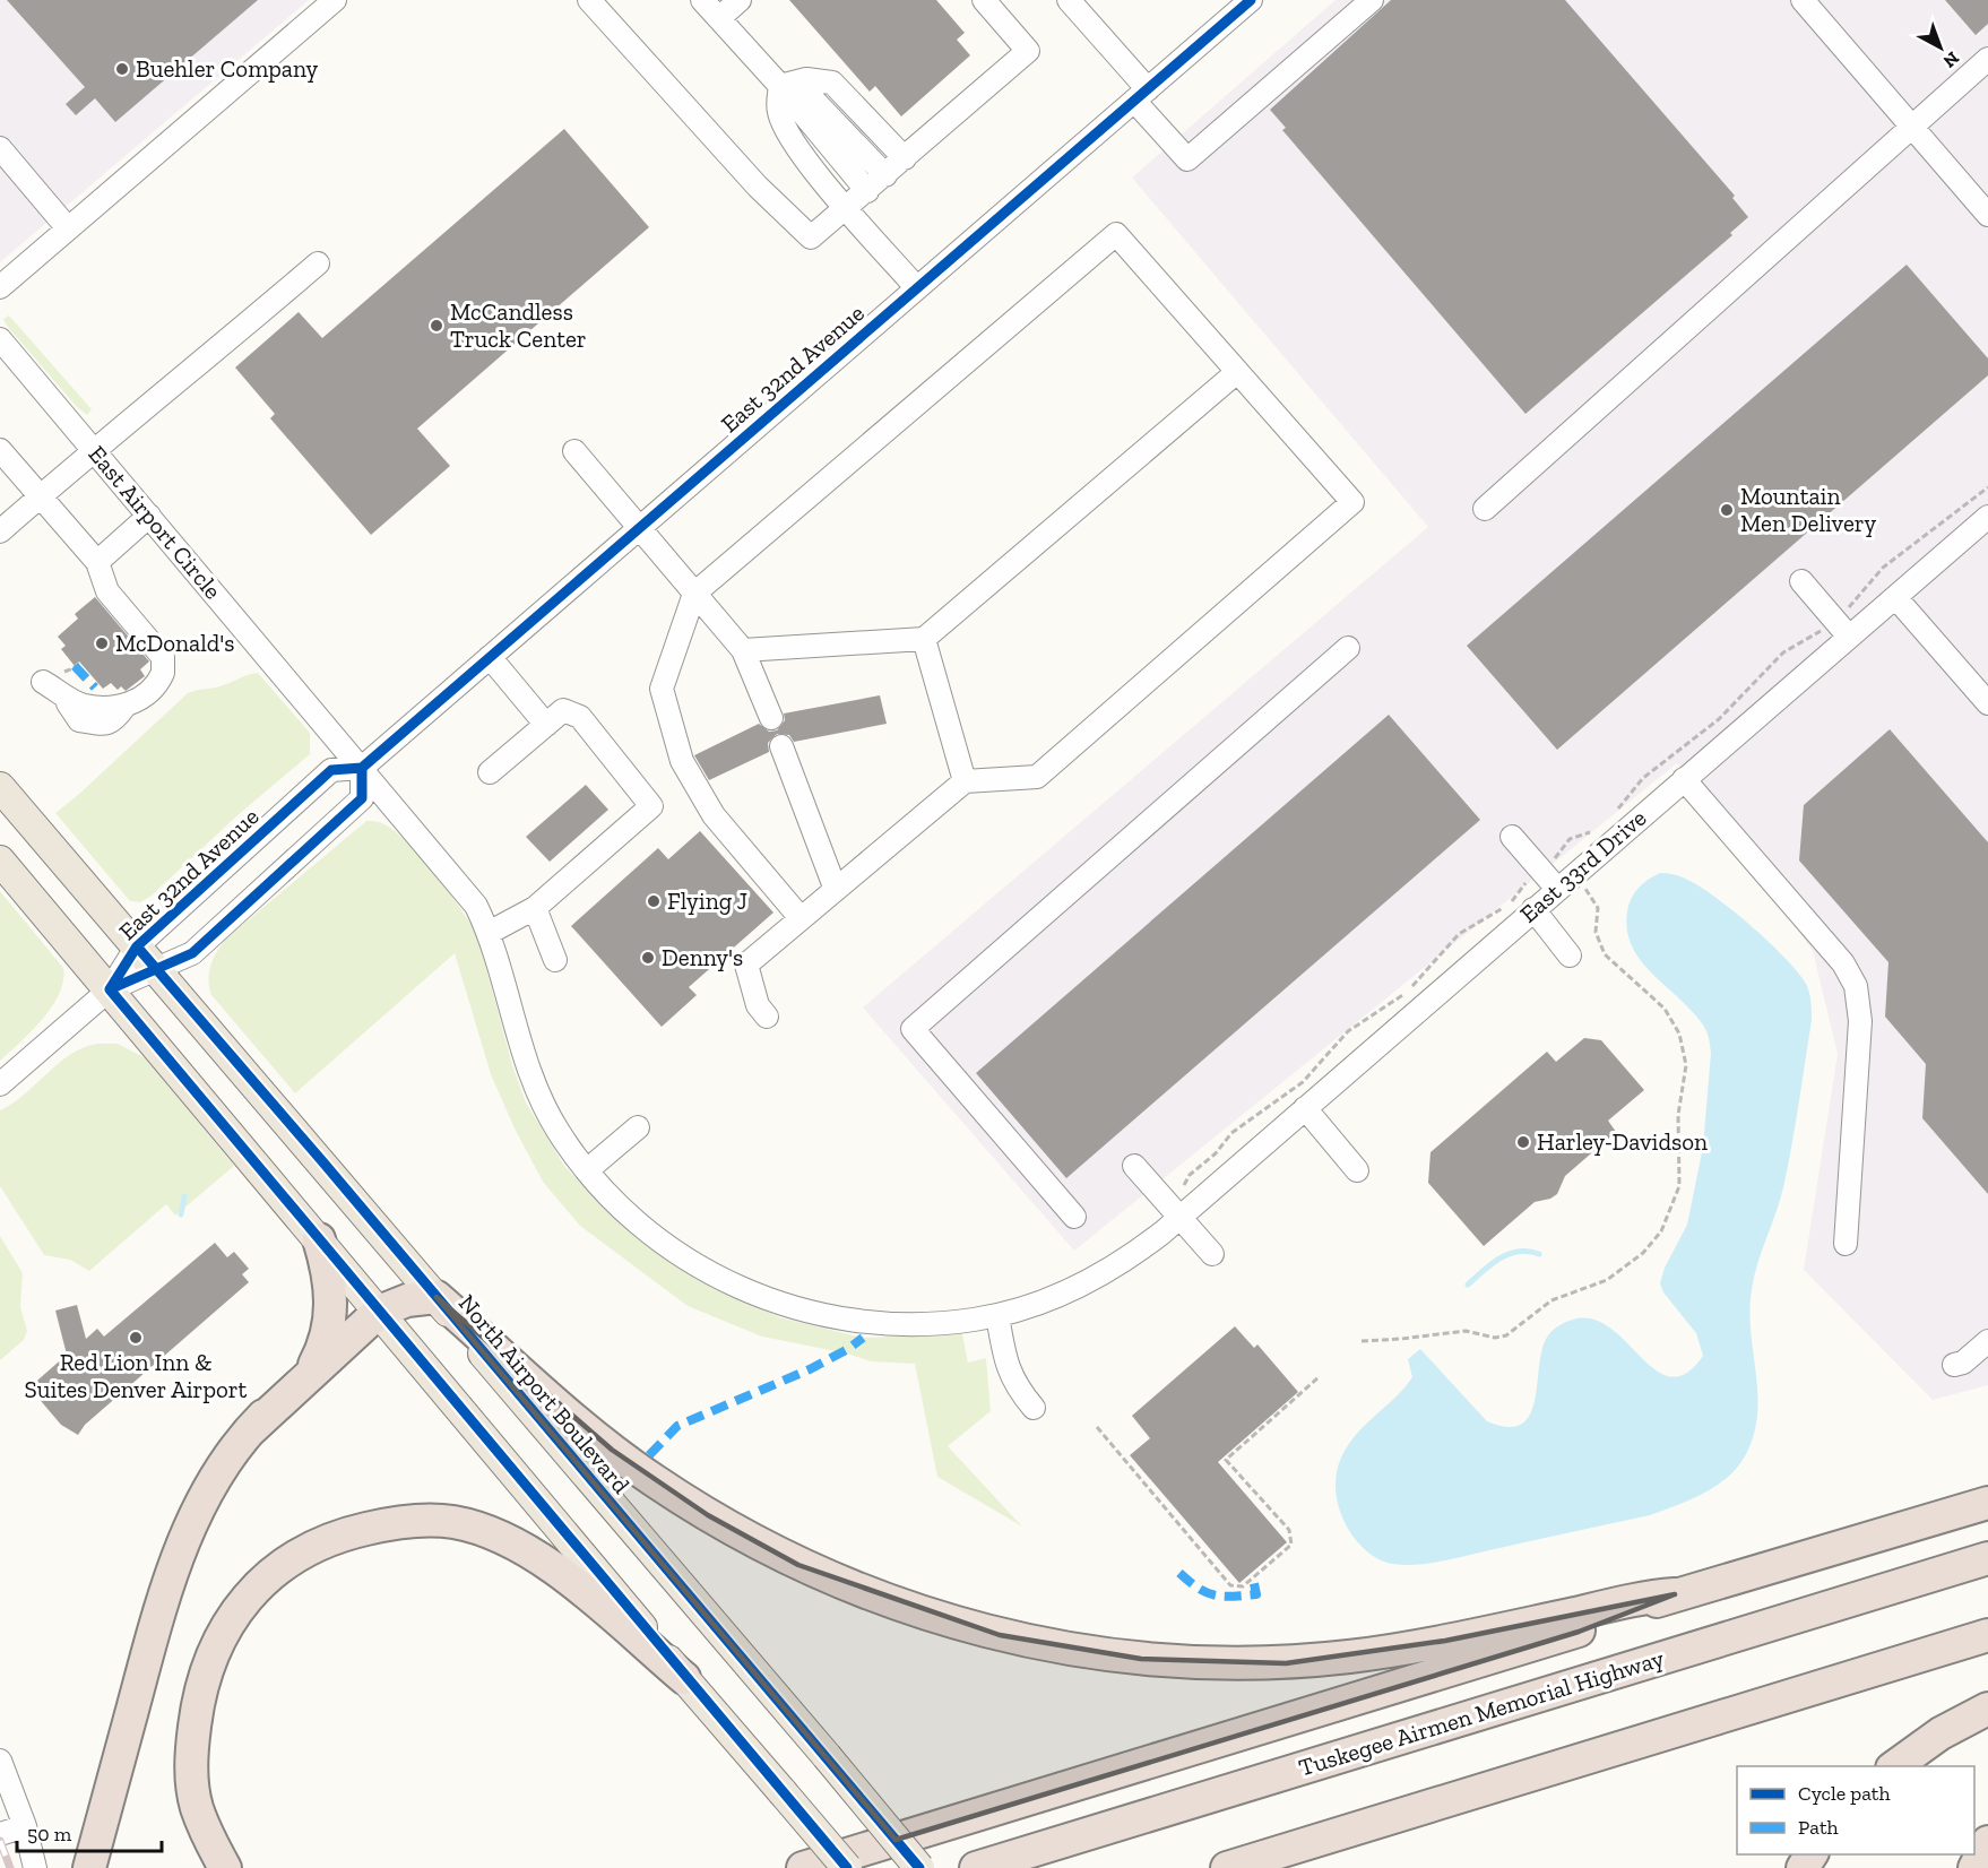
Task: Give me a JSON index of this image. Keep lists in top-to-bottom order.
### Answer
{
  "streets": {
    "highway": ["Tuskegee Airmen Memorial Highway"],
    "main road": ["North Airport Boulevard"],
    "street": ["East 32nd Avenue", "East Airport Circle", "East 33rd Drive"]
  },
  "crossings": [
    ["East 32nd Avenue", "East Airport Circle"],
    ["East 32nd Avenue", "North Airport Boulevard"],
    ["East Airport Circle", "East 33rd Drive"]
  ],
  "places": [
    "Buehler Company",
    "McCandless Truck Center",
    "Mountain Men Delivery",
    "McDonald's",
    "Flying J",
    "Denny's",
    "Harley-Davidson",
    "Red Lion Inn & Suites Denver Airport"
  ],
  "legend": ["Cycle path", "Path"],
  "scale_bar": "50 m",
  "north": "bottom right"
}
